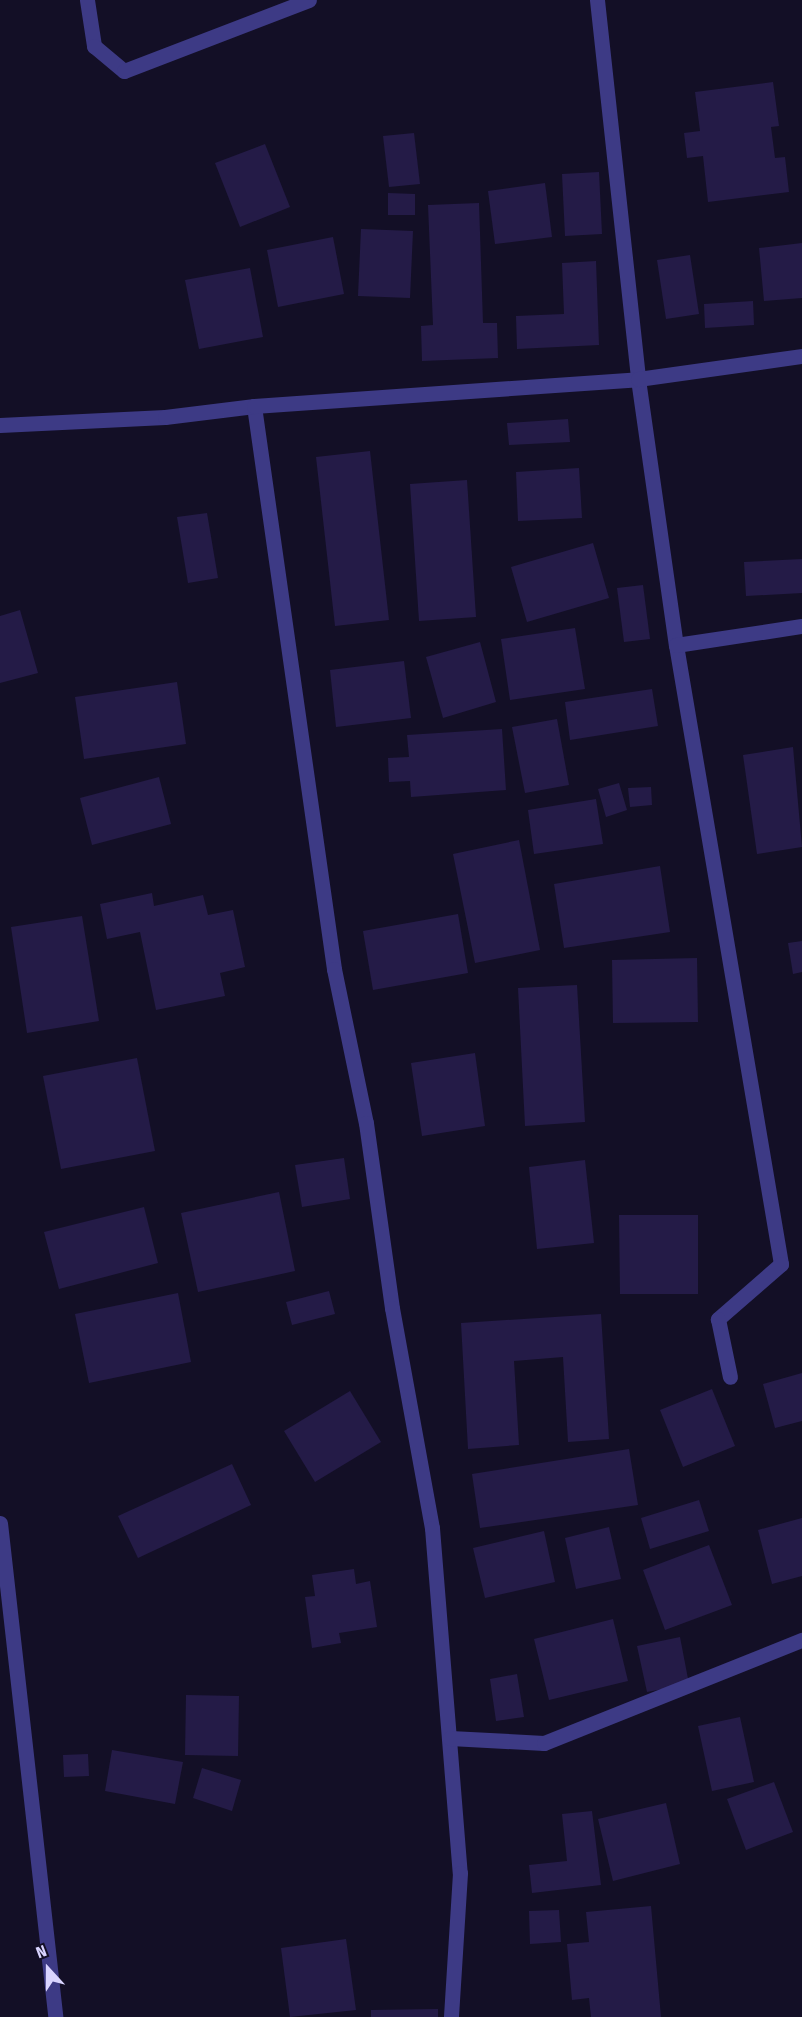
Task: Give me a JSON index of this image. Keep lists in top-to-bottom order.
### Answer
{
  "north": "top"
}
